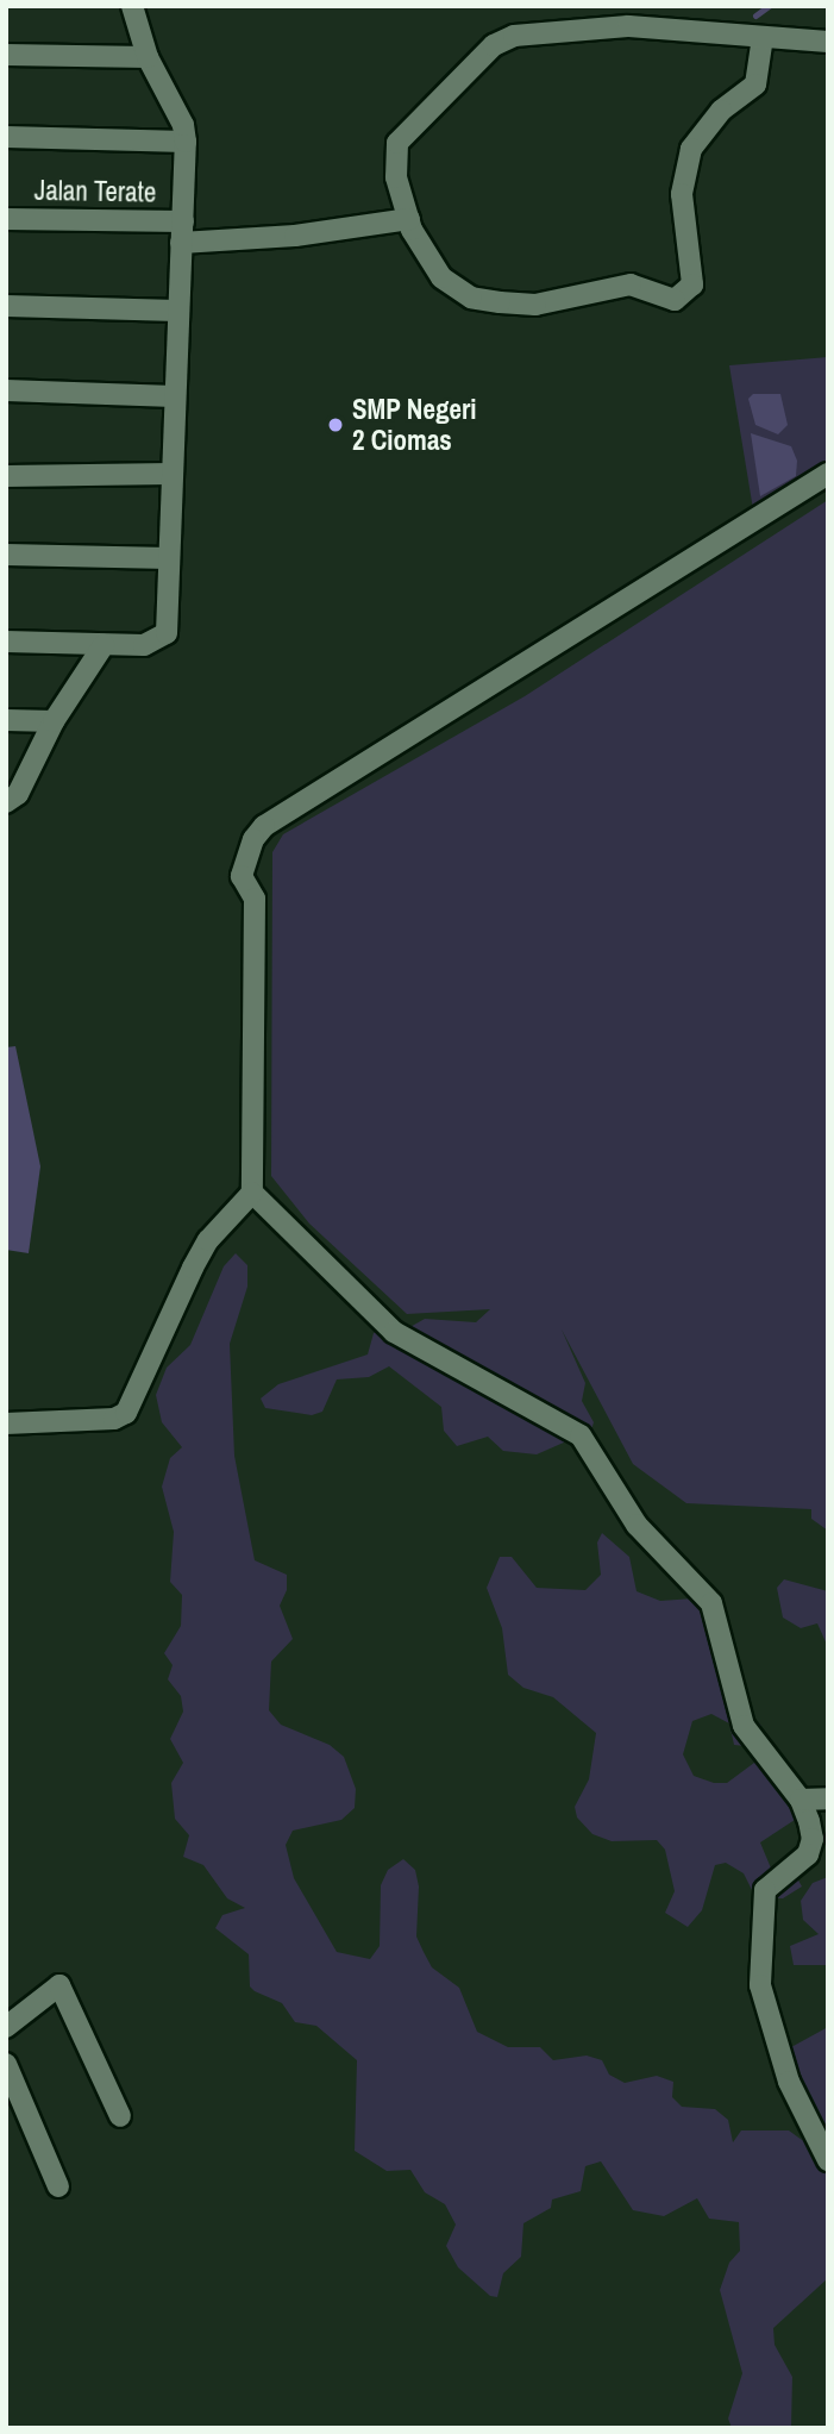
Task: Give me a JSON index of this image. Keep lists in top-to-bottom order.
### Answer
{
  "streets": {
    "street": ["Jalan Terate"]
  },
  "places": ["SMP Negeri 2 Ciomas"]
}
